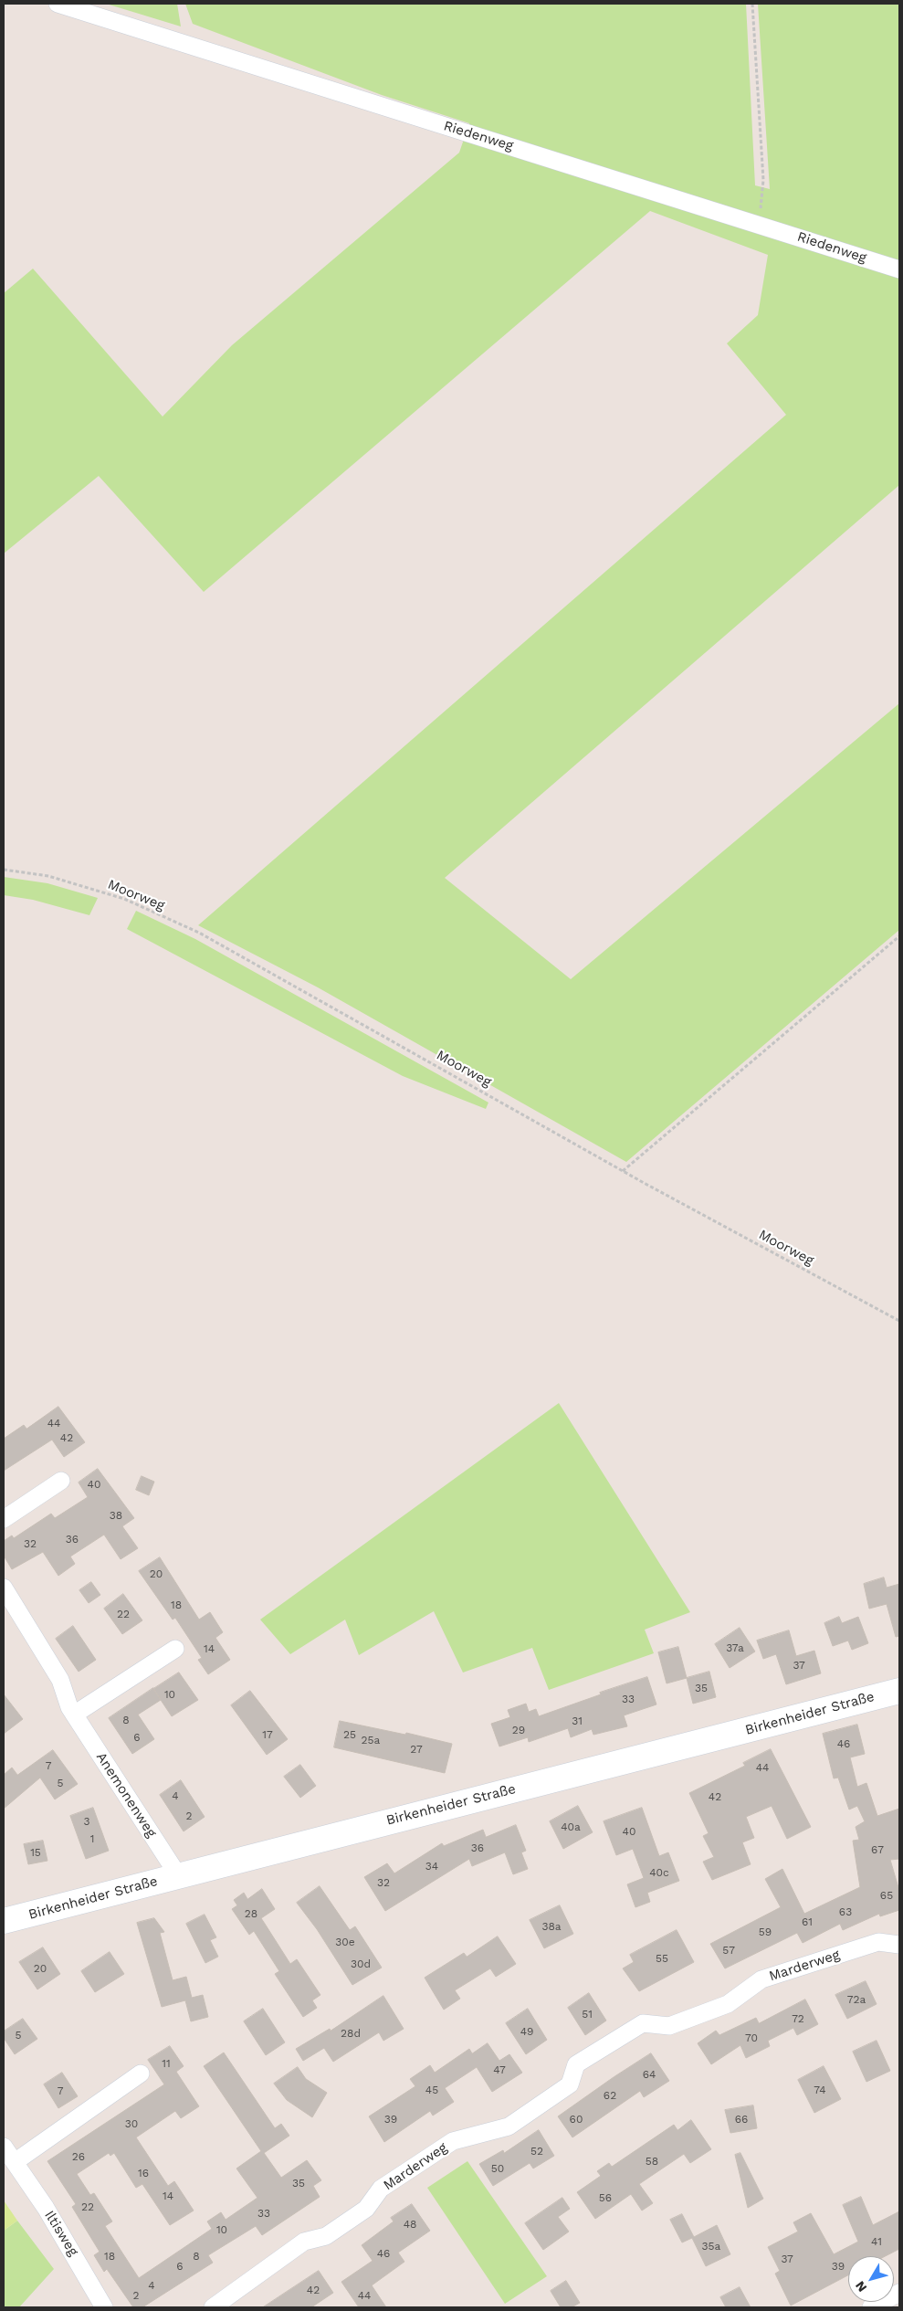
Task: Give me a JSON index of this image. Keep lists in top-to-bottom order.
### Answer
{
  "streets": {
    "street": [
      "Riedenweg",
      "Birkenheider Straße",
      "Anemonenweg",
      "Marderweg",
      "Iltisweg"
    ],
    "path": ["Moorweg"]
  },
  "crossings": [
    ["Birkenheider Straße", "Anemonenweg"]
  ],
  "house_numbers": [
    "44",
    "42",
    "40",
    "38",
    "36",
    "32",
    "20",
    "18",
    "22",
    "37a",
    "14",
    "37",
    "35",
    "10",
    "33",
    "8",
    "31",
    "29",
    "17",
    "25",
    "6",
    "25a",
    "46",
    "27",
    "7",
    "44",
    "5",
    "4",
    "42",
    "2",
    "3",
    "40a",
    "40",
    "1",
    "36",
    "67",
    "15",
    "34",
    "40c",
    "32",
    "65",
    "63",
    "28",
    "61",
    "38a",
    "59",
    "30e",
    "57",
    "55",
    "30d",
    "20",
    "72a",
    "51",
    "72",
    "49",
    "28d",
    "5",
    "70",
    "11",
    "47",
    "64",
    "45",
    "74",
    "7",
    "62",
    "39",
    "60",
    "66",
    "30",
    "52",
    "26",
    "58",
    "50",
    "16",
    "35",
    "14",
    "56",
    "22",
    "33",
    "48",
    "10",
    "41",
    "35a",
    "46",
    "18",
    "8",
    "37",
    "6",
    "39",
    "4",
    "42",
    "2",
    "44"
  ],
  "north": "bottom left"
}
